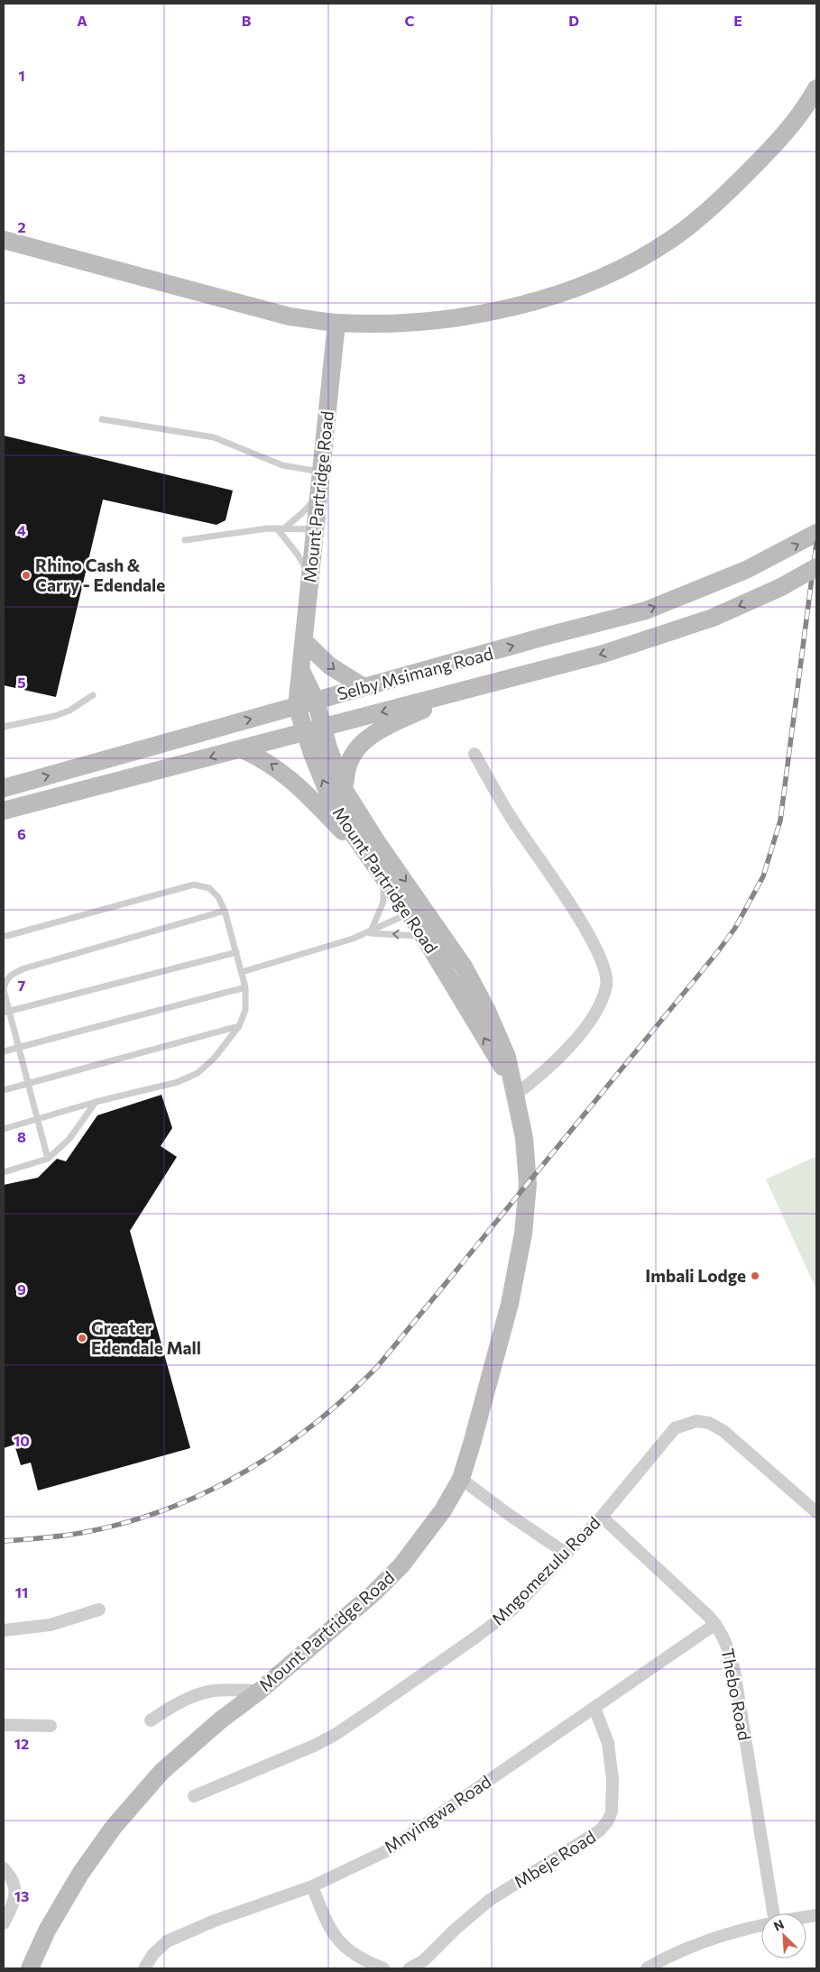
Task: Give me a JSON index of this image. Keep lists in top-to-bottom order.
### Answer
{
  "streets": {
    "street": [
      "Mount Partridge Road",
      "Selby Msimang Road",
      "Mngomezulu Road",
      "Thebo Road",
      "Mnyingwa Road",
      "Mbeje Road"
    ]
  },
  "crossings": [
    ["Mount Partridge Road", "Selby Msimang Road"],
    ["Mngomezulu Road", "Thebo Road"],
    ["Thebo Road", "Mnyingwa Road"],
    ["Mnyingwa Road", "Mbeje Road"]
  ],
  "places": ["Rhino Cash & Carry - Edendale", "Imbali Lodge", "Greater Edendale Mall"],
  "north": "top left",
  "grid": {
    "columns": [
      "A",
      "B",
      "C",
      "D",
      "E"
    ],
    "rows": [
      "1",
      "2",
      "3",
      "4",
      "5",
      "6",
      "7",
      "8",
      "9",
      "10",
      "11",
      "12",
      "13"
    ]
  }
}
